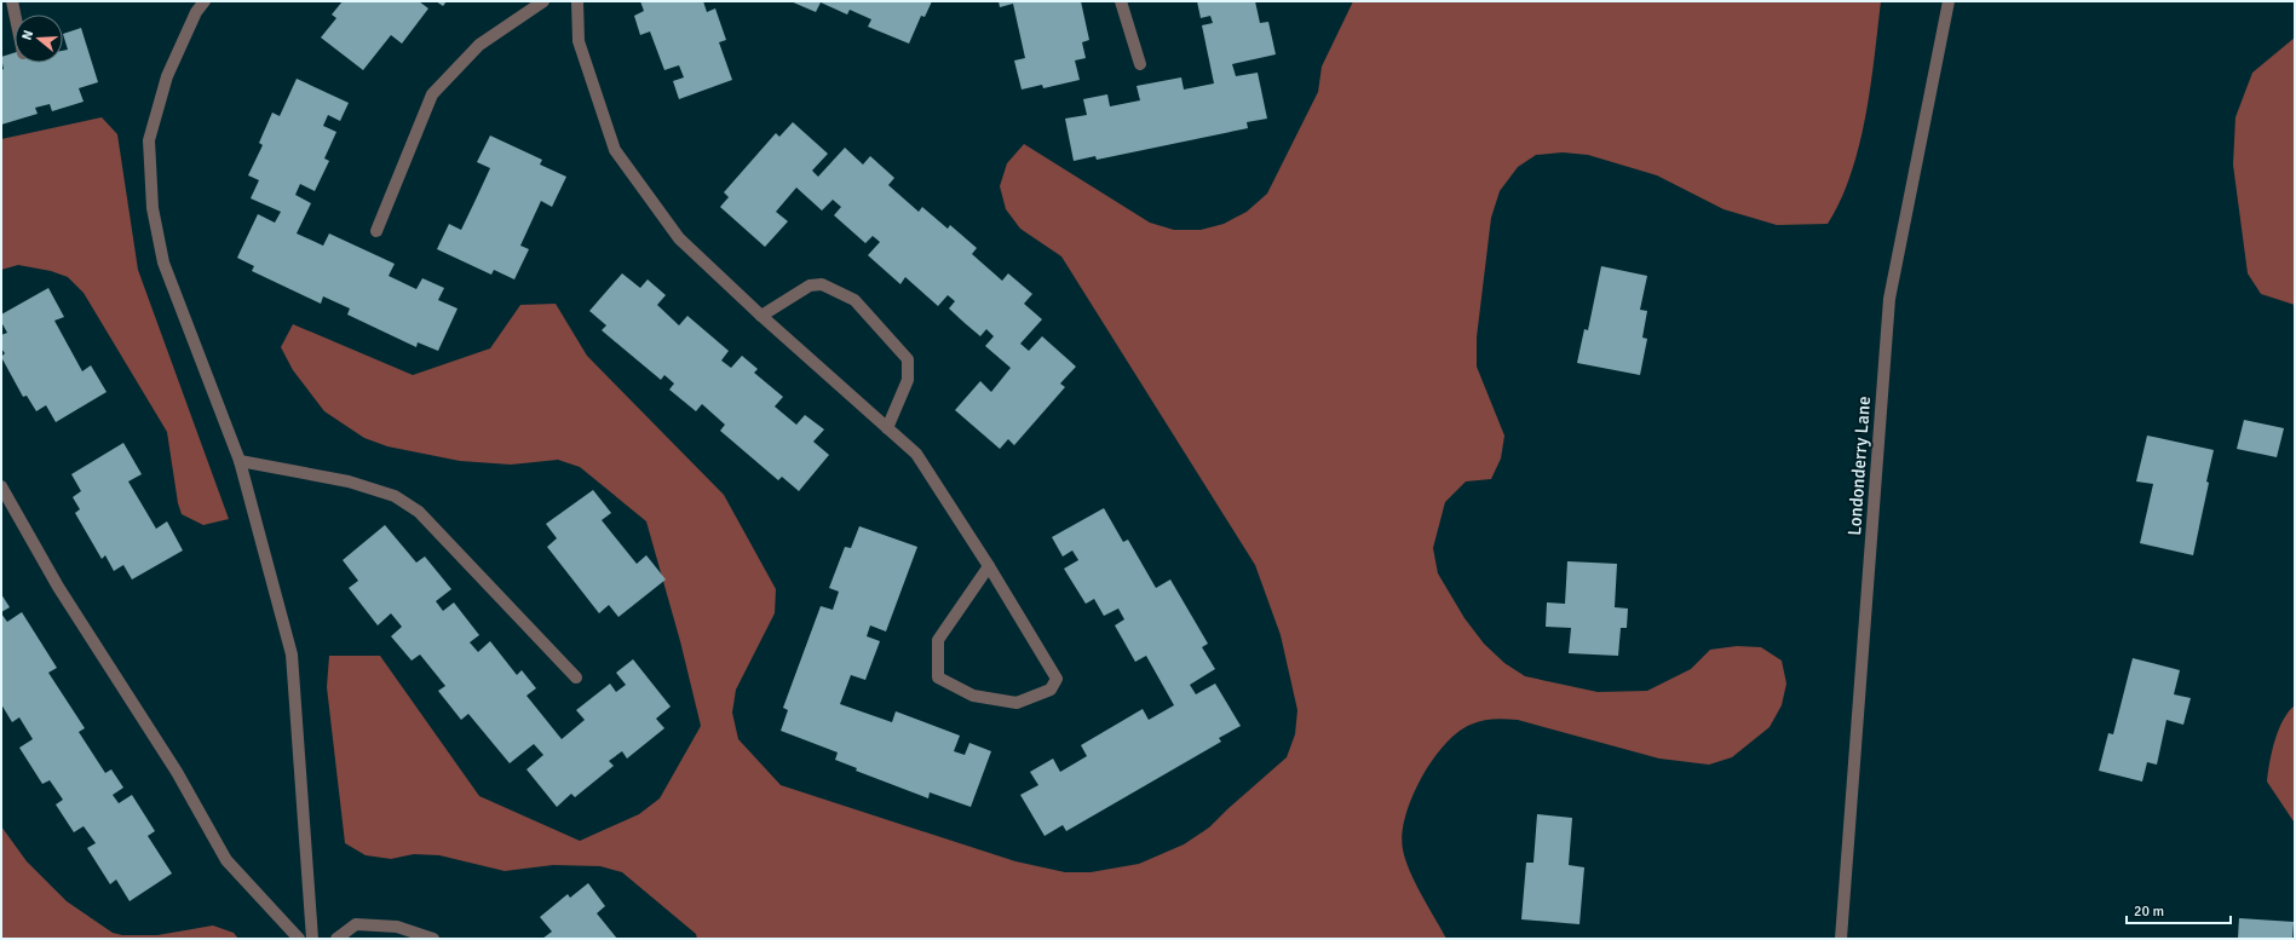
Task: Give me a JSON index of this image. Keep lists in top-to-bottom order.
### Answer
{
  "streets": {
    "street": ["Londonderry Lane"]
  },
  "scale_bar": "20 m",
  "north": "left"
}
